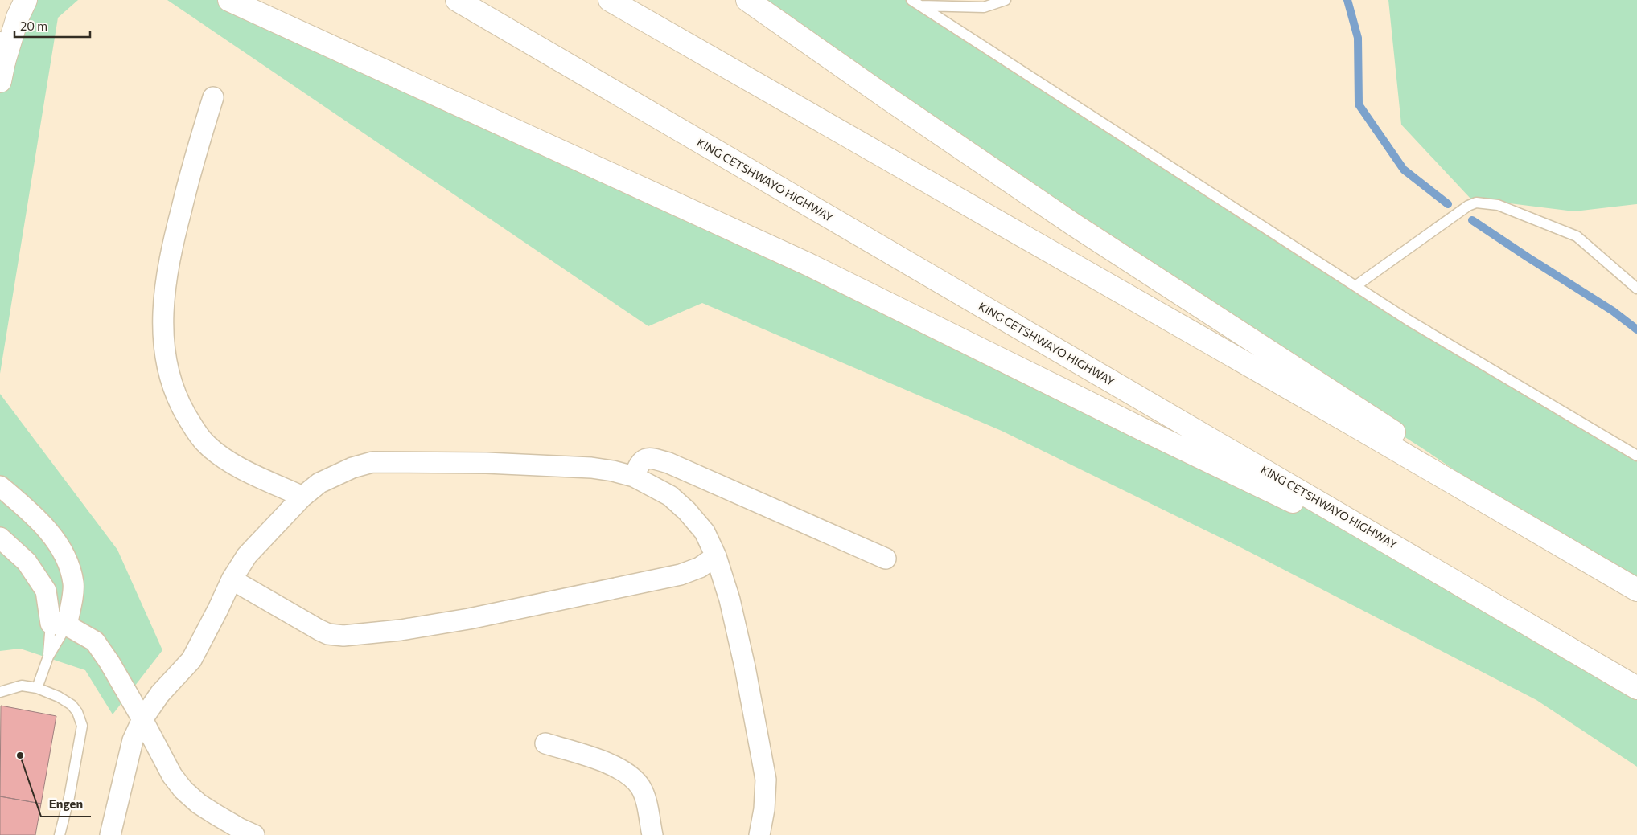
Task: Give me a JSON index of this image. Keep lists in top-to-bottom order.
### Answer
{
  "streets": {
    "highway": ["KING CETSHWAYO HIGHWAY"]
  },
  "places": ["Engen"],
  "scale_bar": "20 m"
}
